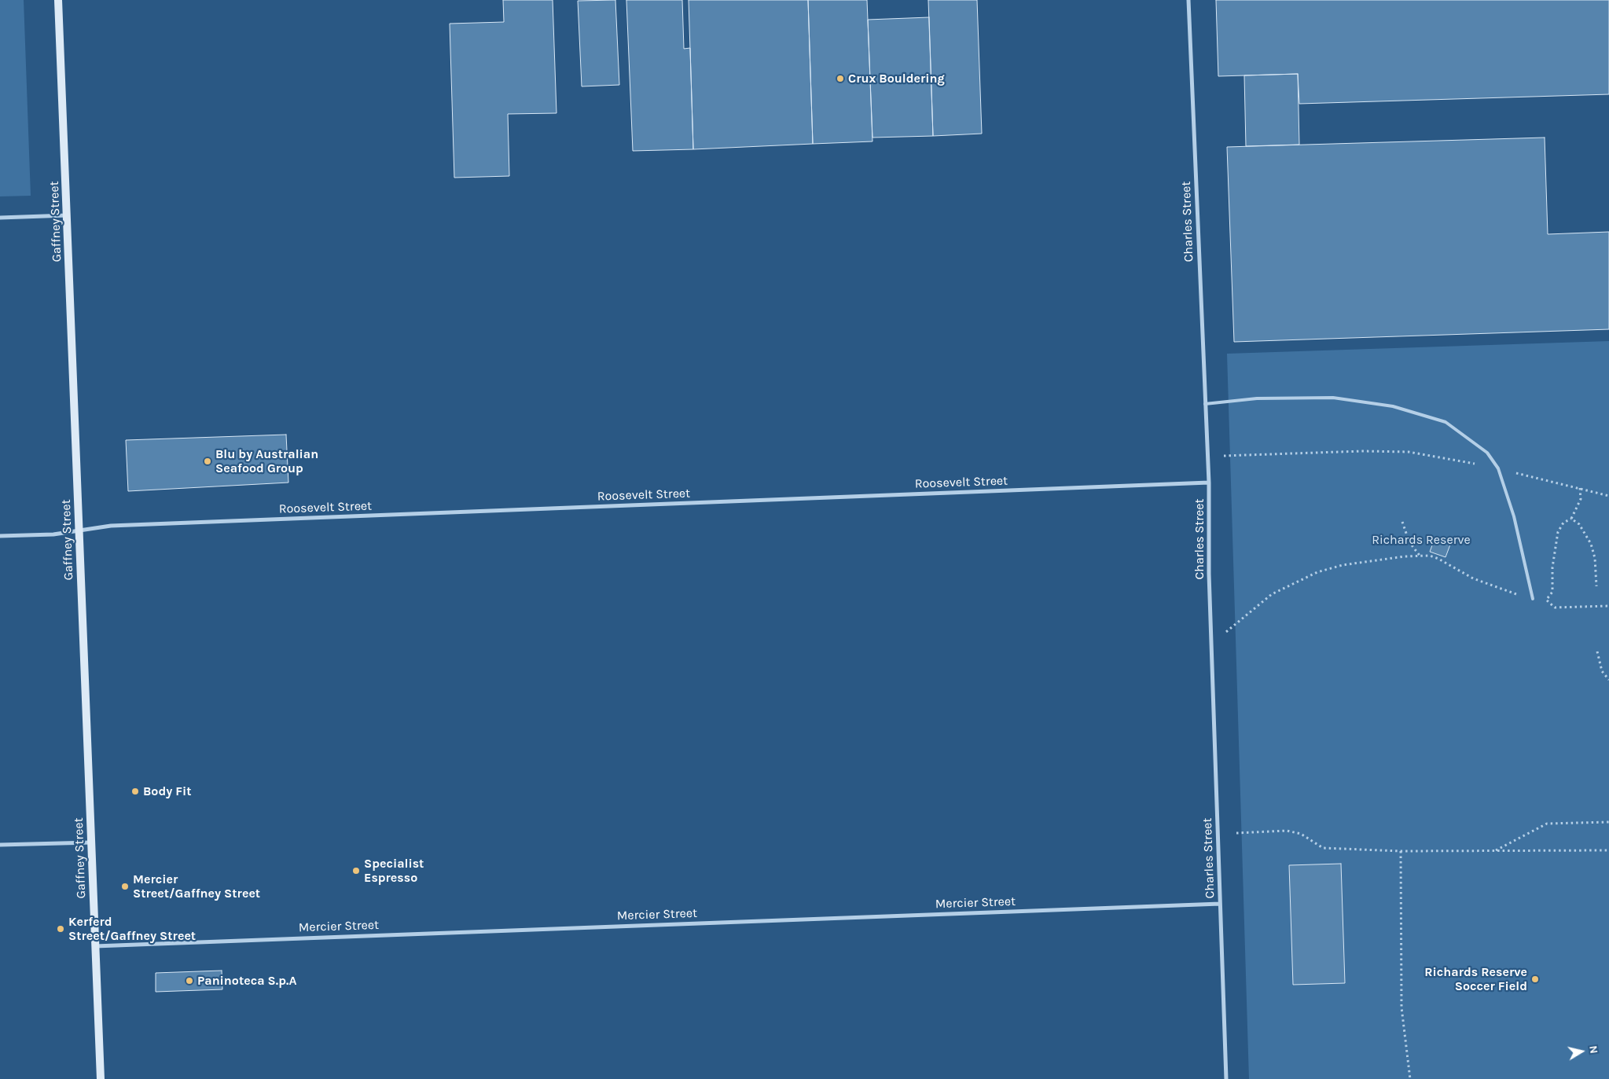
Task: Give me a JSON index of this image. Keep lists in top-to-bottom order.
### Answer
{
  "streets": {
    "main road": ["Gaffney Street"],
    "street": ["Charles Street", "Roosevelt Street", "Mercier Street"]
  },
  "crossings": [
    ["Gaffney Street", "Roosevelt Street"],
    ["Gaffney Street", "Mercier Street"],
    ["Charles Street", "Roosevelt Street"],
    ["Charles Street", "Mercier Street"]
  ],
  "parks": ["Richards Reserve"],
  "places": [
    "Crux Bouldering",
    "Blu by Australian Seafood Group",
    "Body Fit",
    "Specialist Espresso",
    "Mercier Street/Gaffney Street",
    "Kerferd Street/Gaffney Street",
    "Richards Reserve Soccer Field",
    "Paninoteca S.p.A"
  ],
  "north": "right"
}
